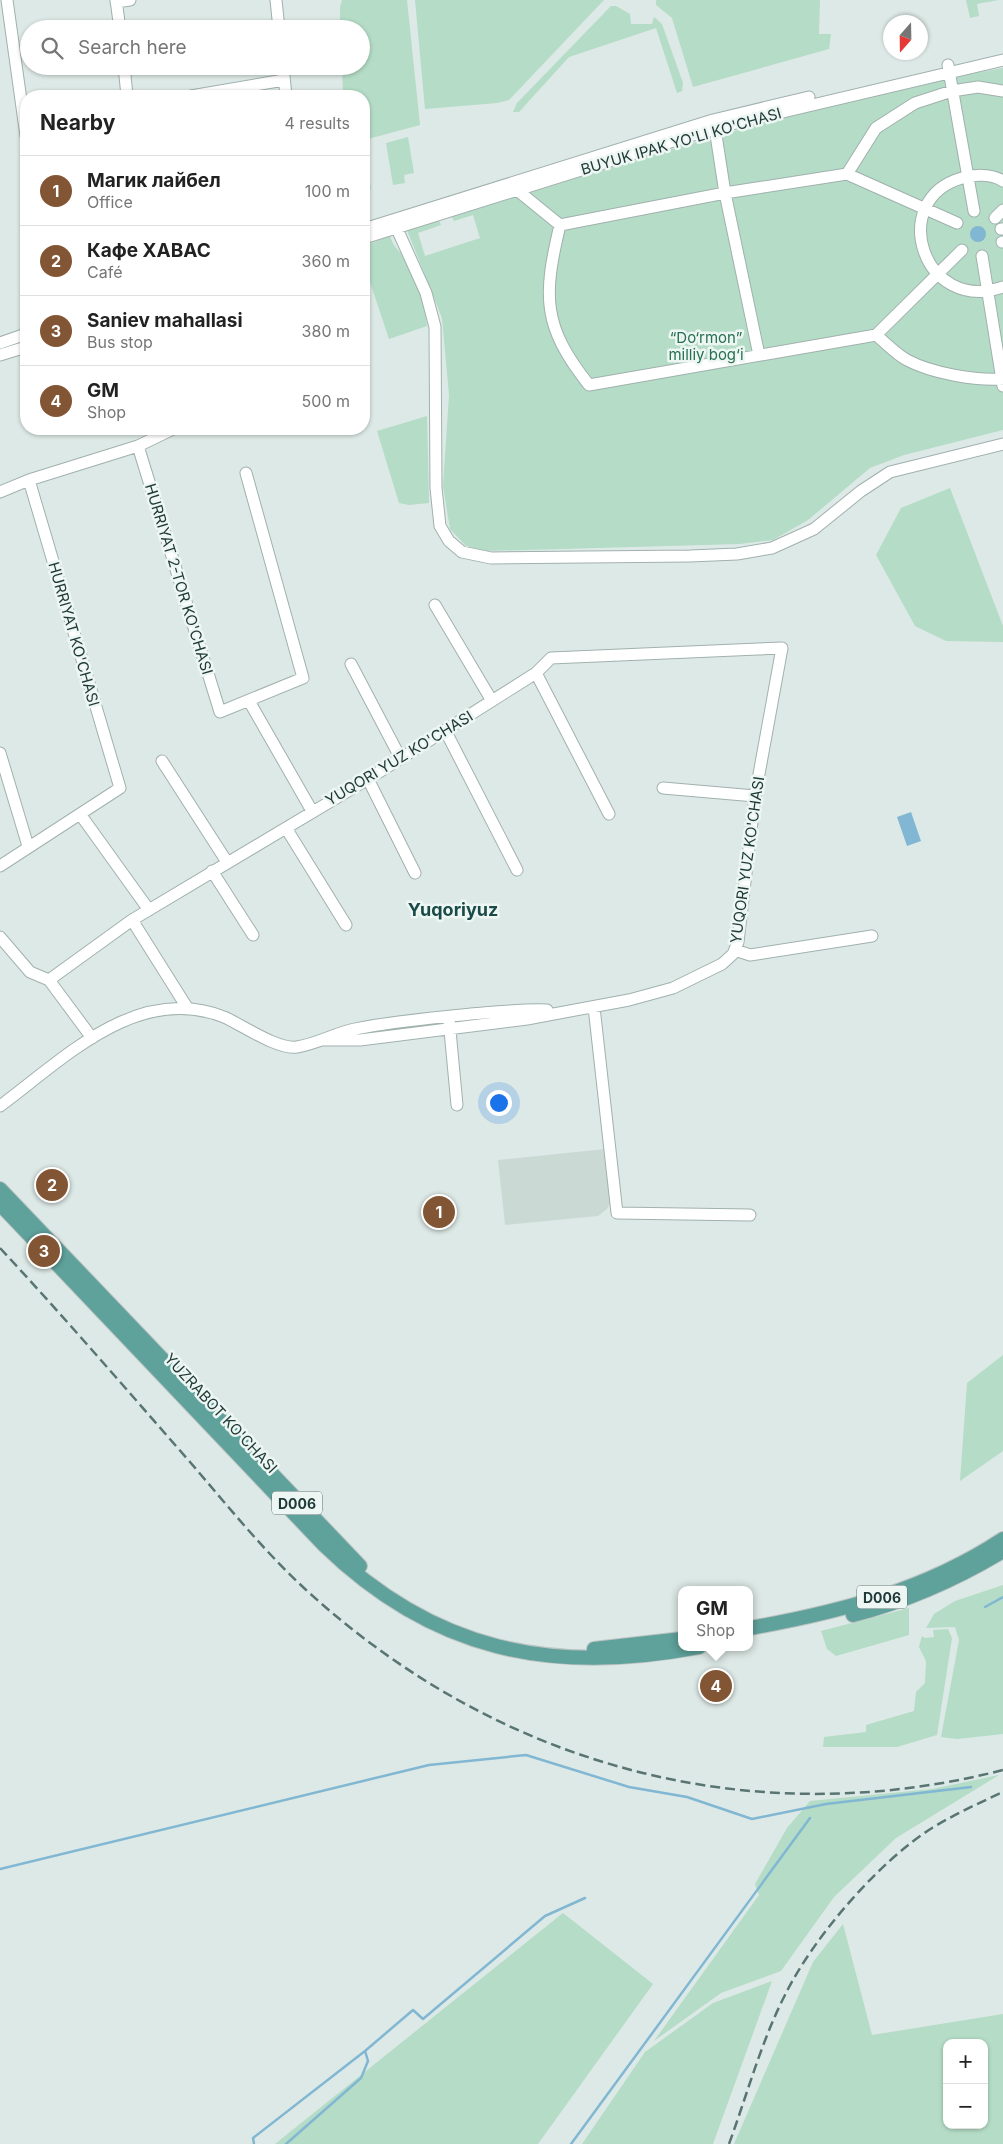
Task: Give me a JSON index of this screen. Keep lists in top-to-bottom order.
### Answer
{
  "streets": {
    "main road": ["YUZRABOT KO'CHASI", "D006"],
    "street": [
      "BUYUK IPAK YO'LI KO'CHASI",
      "HURRIYAT 2-TOR KO'CHASI",
      "HURRIYAT KO'CHASI",
      "YUQORI YUZ KO'CHASI"
    ]
  },
  "districts": ["Yuqoriyuz"],
  "parks": ["“Do‘rmon” milliy bog‘i"],
  "north": "bottom",
  "page": {
    "search": "Search here",
    "heading": ["Nearby", "4 results"],
    "list": [
      {
        "mark": "1",
        "name": "Магик лайбел",
        "note": "Office",
        "value": "100 m"
      },
      {
        "mark": "2",
        "name": "Кафе ХАВАС",
        "note": "Café",
        "value": "360 m"
      },
      {
        "mark": "3",
        "name": "Saniev mahallasi",
        "note": "Bus stop",
        "value": "380 m"
      },
      {
        "mark": "4",
        "name": "GM",
        "note": "Shop",
        "value": "500 m"
      }
    ],
    "pins": [
      "2",
      "1",
      "3",
      "4"
    ],
    "popup": ["GM", "Shop"],
    "map_buttons": ["+", "−"]
  }
}
